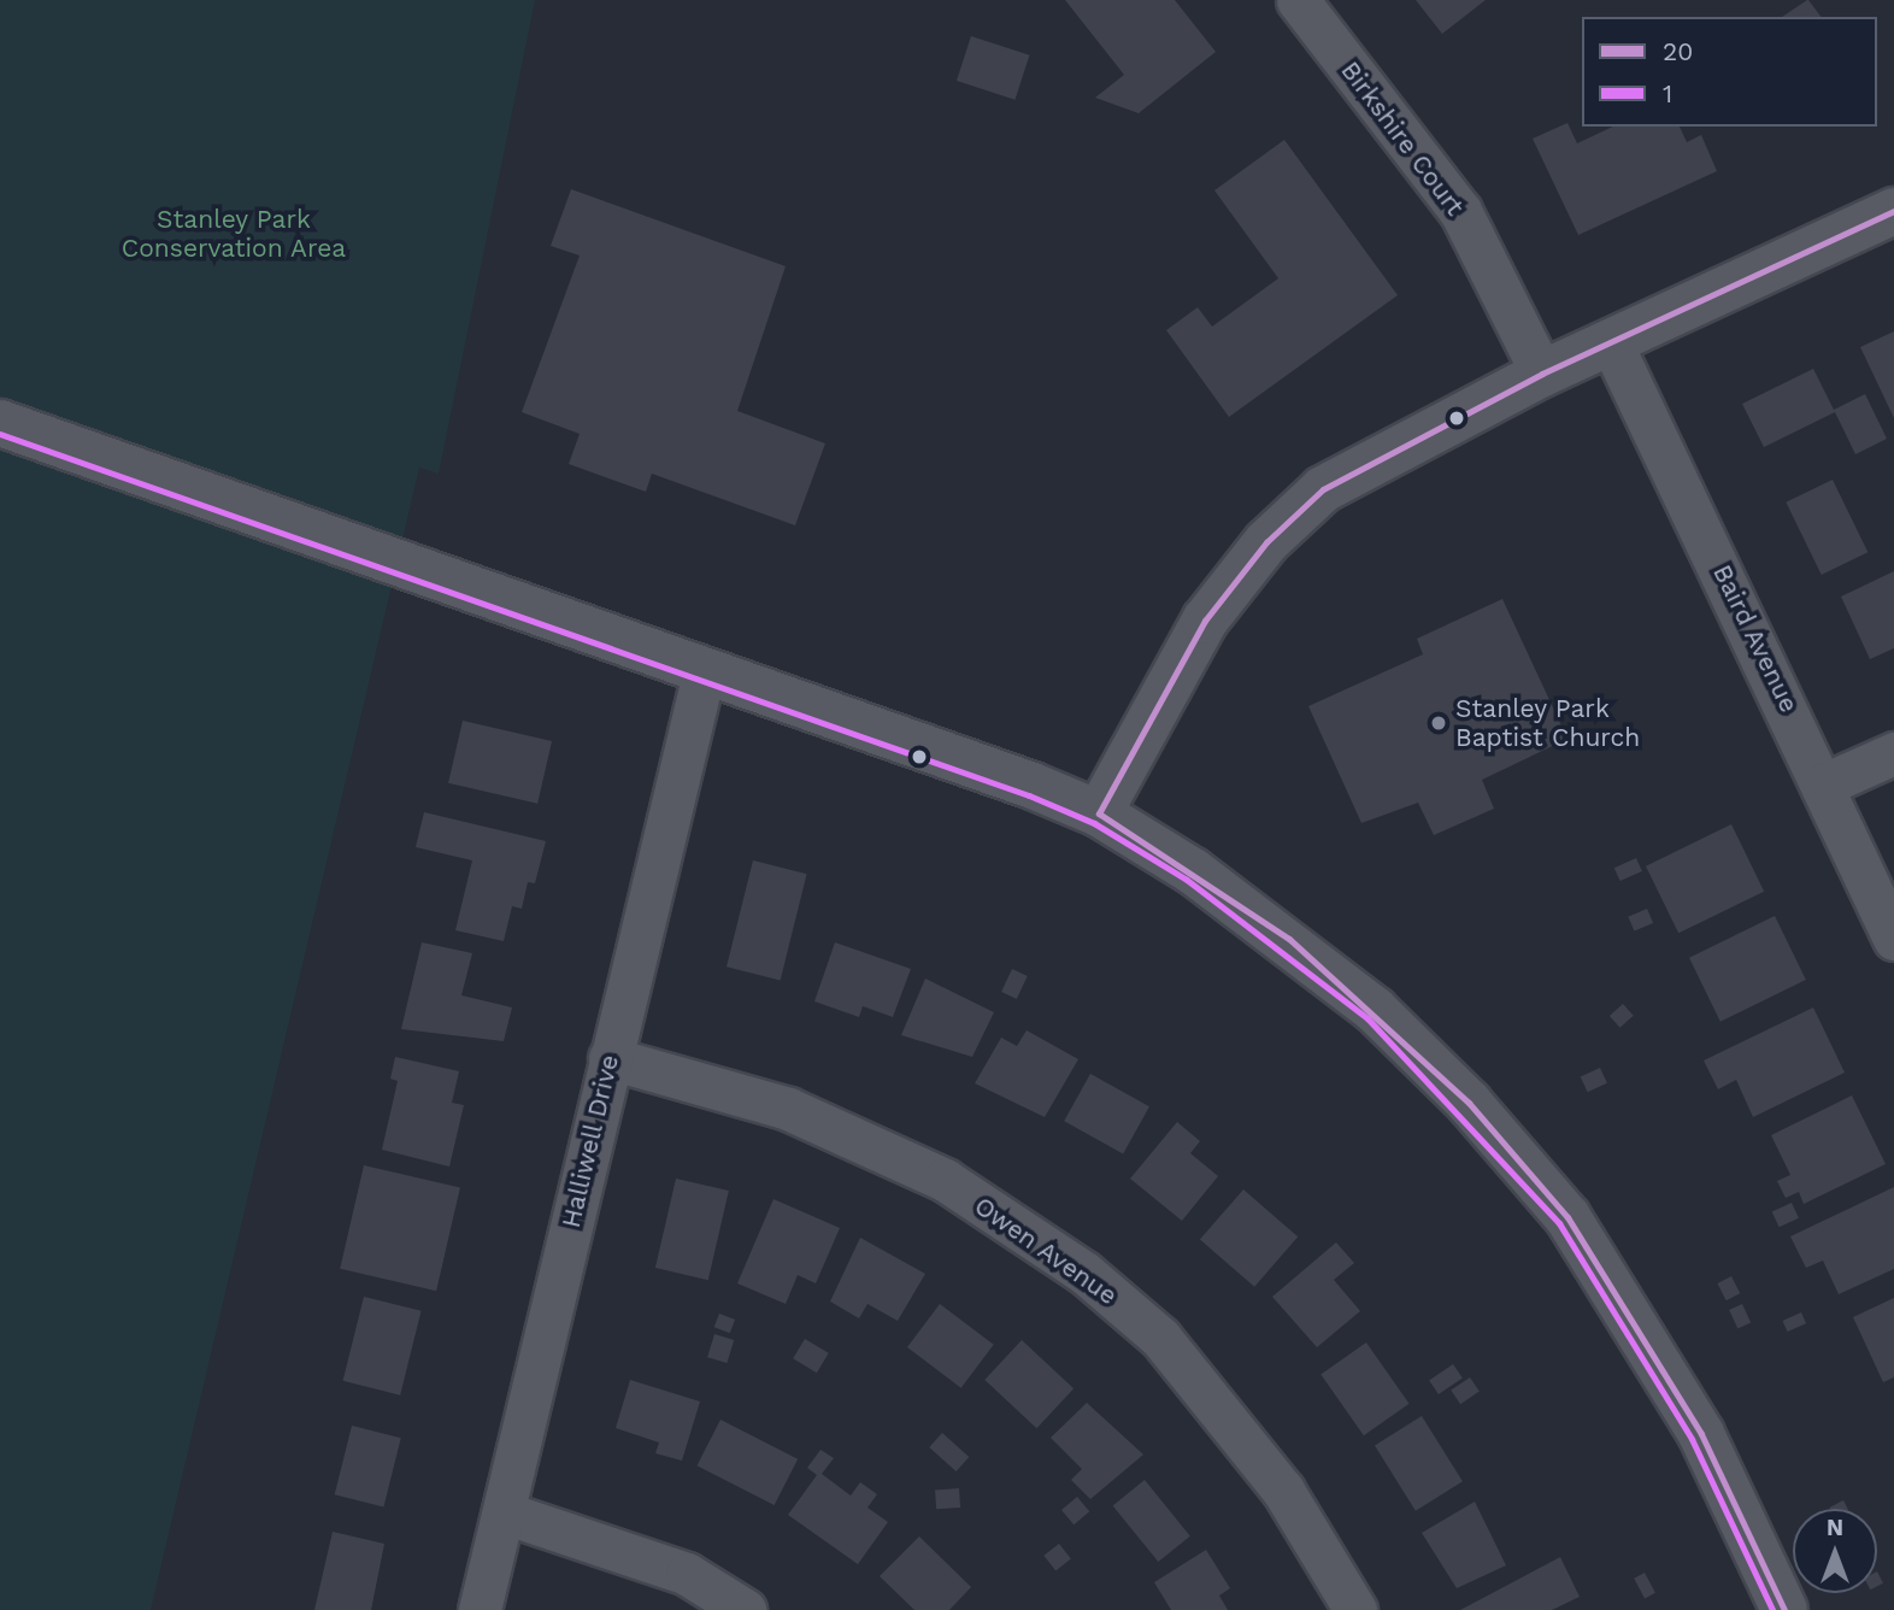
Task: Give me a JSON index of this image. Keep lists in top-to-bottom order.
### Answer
{
  "streets": {
    "street": [
      "Birkshire Court",
      "Baird Avenue",
      "Halliwell Drive",
      "Owen Avenue"
    ]
  },
  "crossings": [
    ["Halliwell Drive", "Owen Avenue"]
  ],
  "parks": ["Stanley Park Conservation Area"],
  "places": ["Stanley Park Baptist Church"],
  "lines": ["transit line 20", "transit line 1"],
  "legend": ["20", "1"],
  "north": "top"
}
